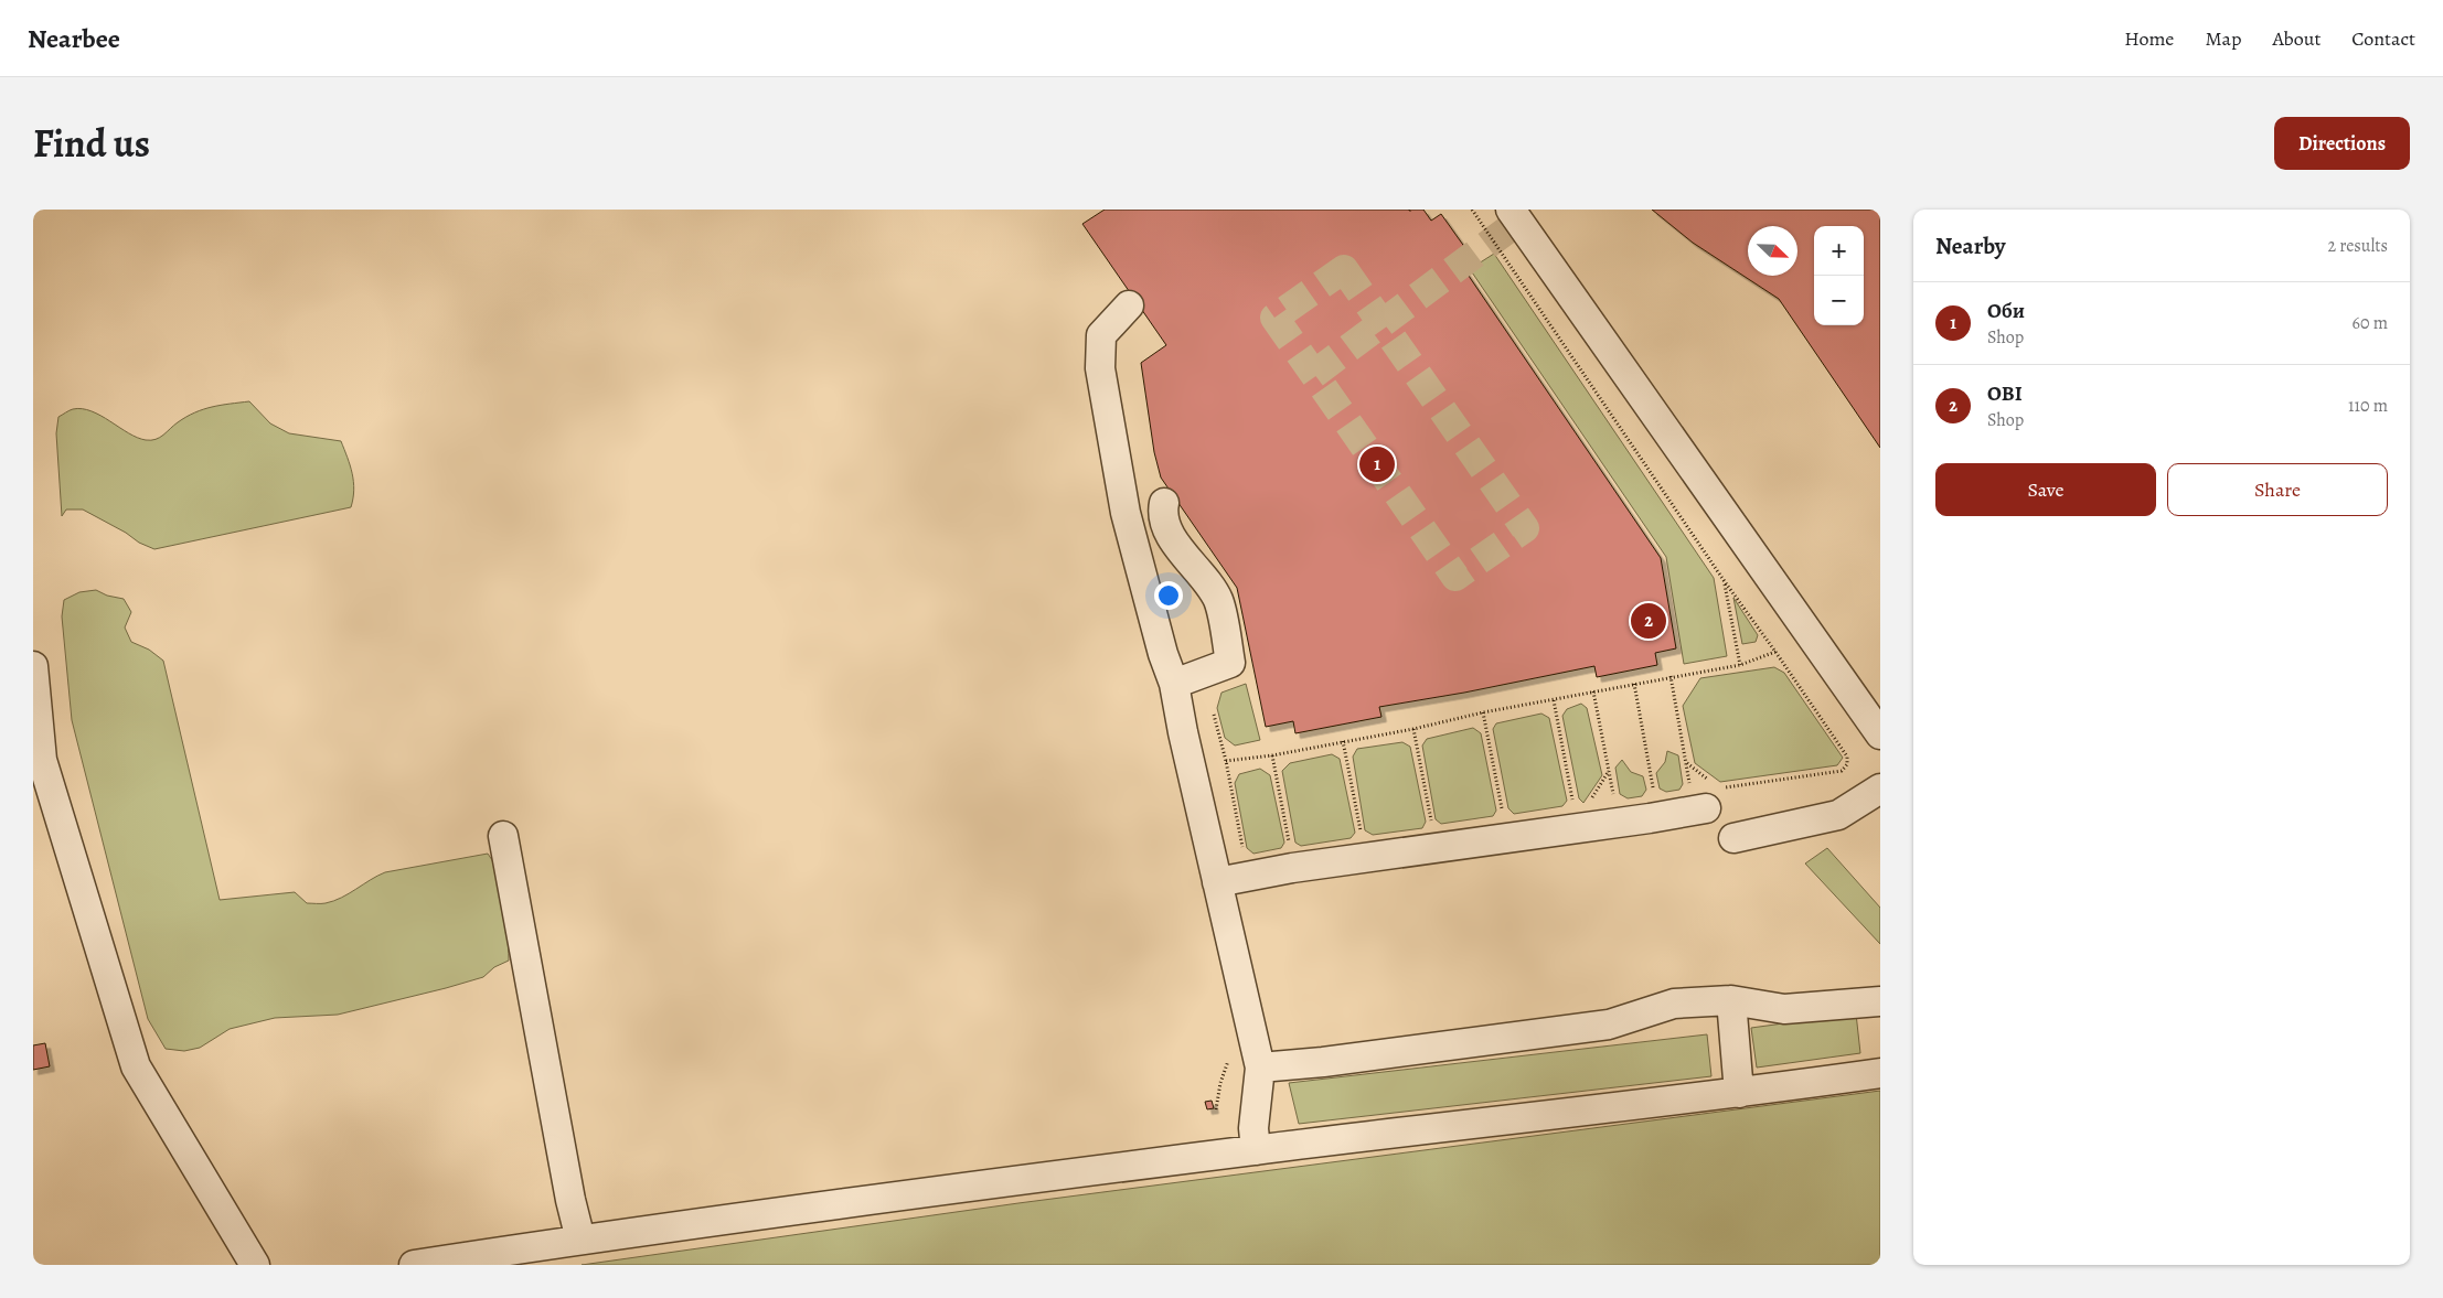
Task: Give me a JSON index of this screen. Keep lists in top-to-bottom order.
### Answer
{
  "north": "bottom right",
  "page": {
    "header": "Nearbee",
    "nav": [
      "Home",
      "Map",
      "About",
      "Contact"
    ],
    "title": "Find us",
    "buttons": [
      "Directions",
      ["Save", "Share"]
    ],
    "heading": ["Nearby", "2 results"],
    "map_buttons": ["+", "−"],
    "list": [
      {
        "mark": "1",
        "name": "Оби",
        "note": "Shop",
        "value": "60 m"
      },
      {
        "mark": "2",
        "name": "OBI",
        "note": "Shop",
        "value": "110 m"
      }
    ],
    "pins": ["1", "2"]
  }
}
